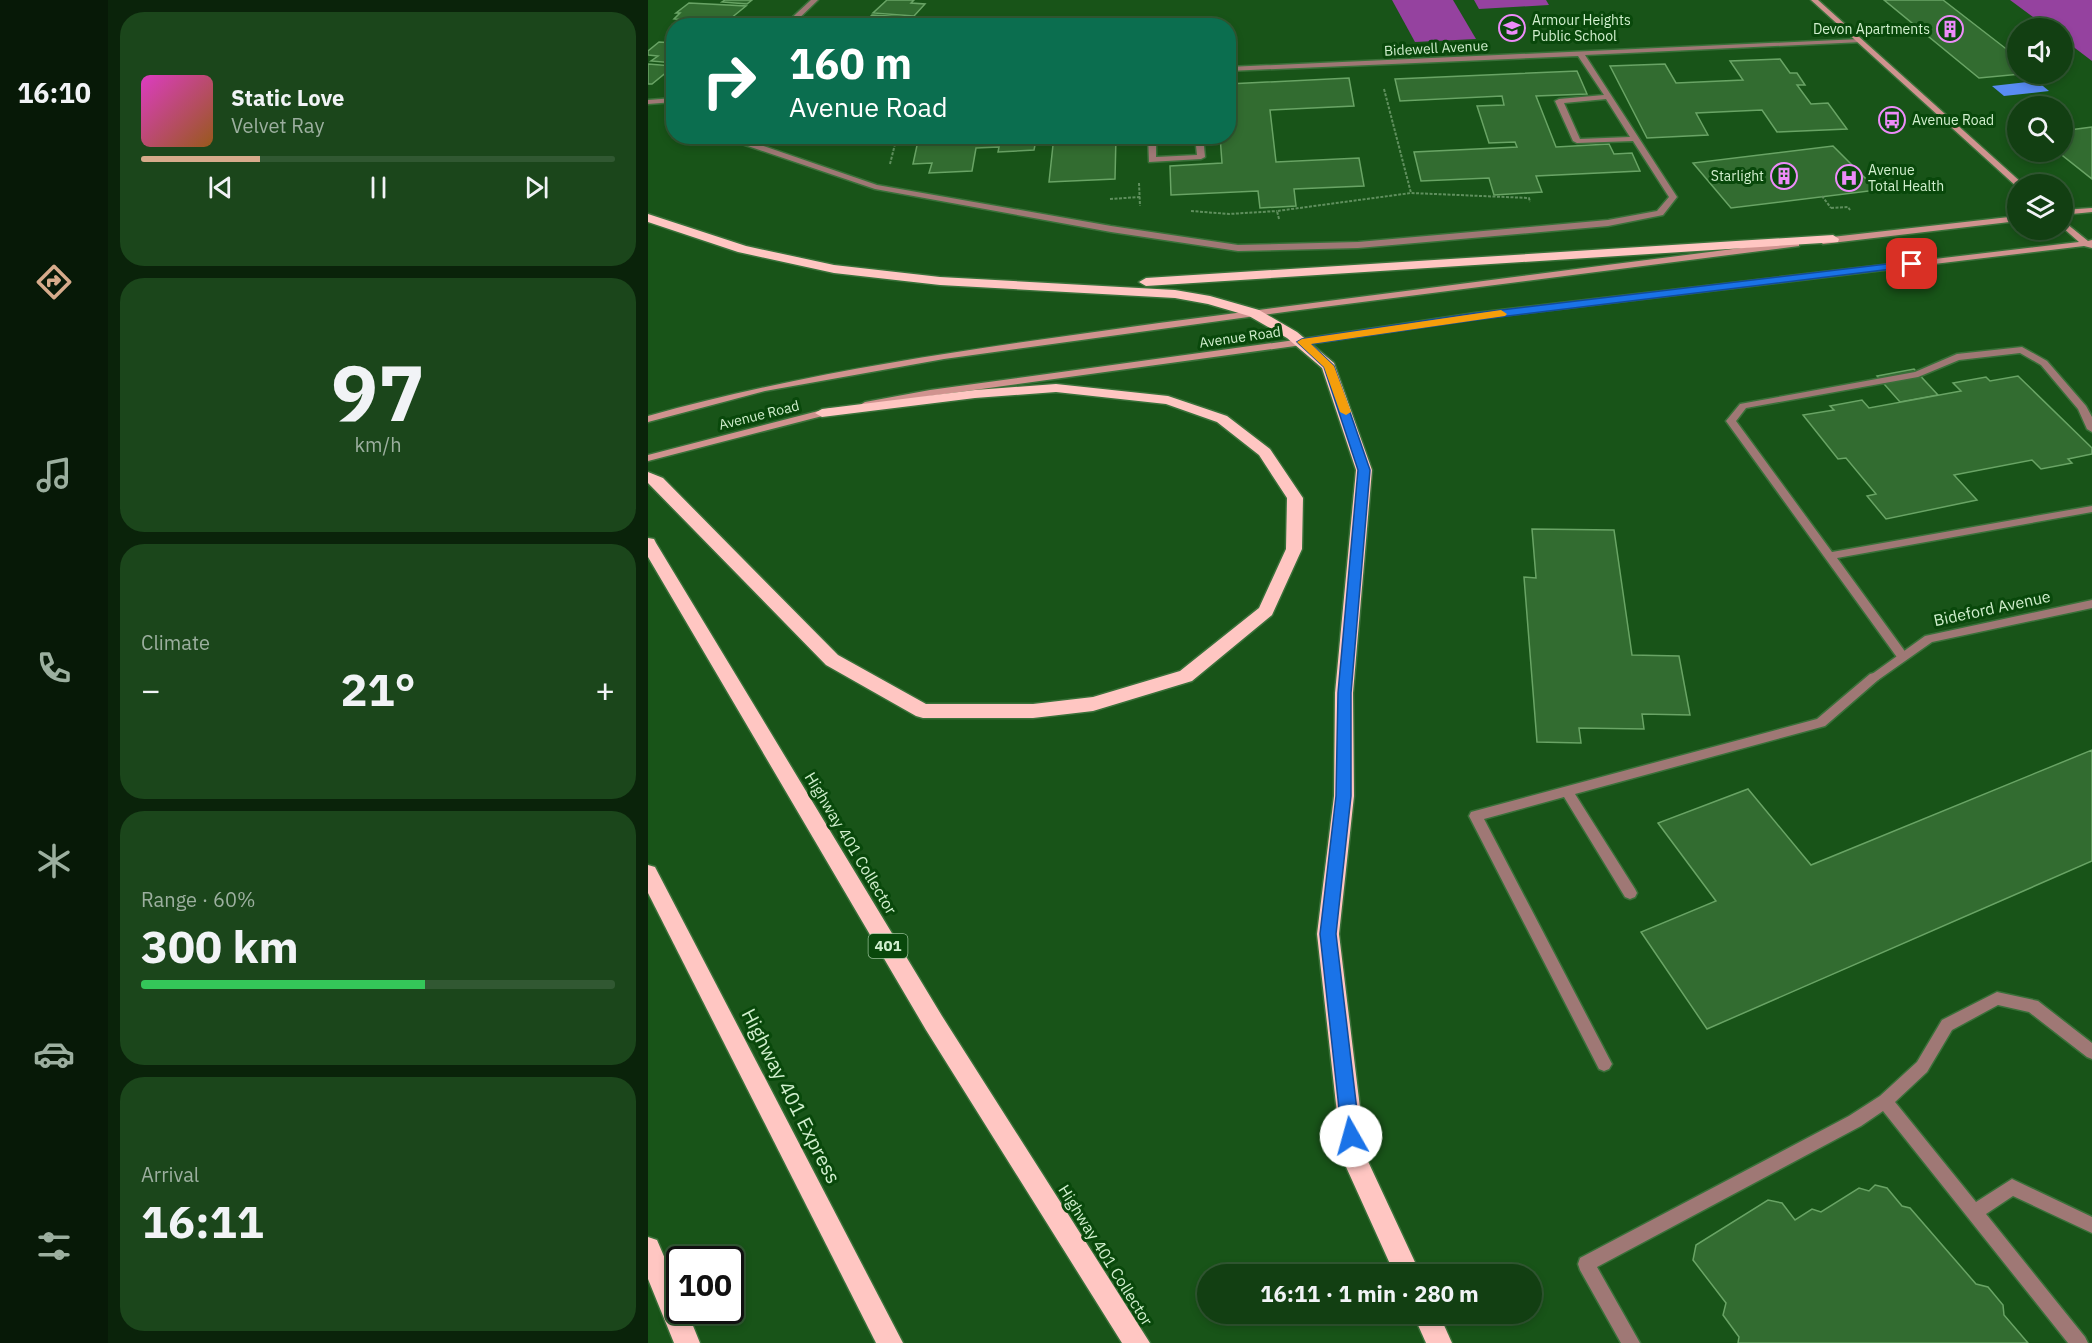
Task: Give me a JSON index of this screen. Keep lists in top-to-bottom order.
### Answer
{
  "streets": {
    "highway": ["Highway 401 Collector", "401", "Highway 401 Express"],
    "main road": ["Avenue Road"],
    "street": ["Bidewell Avenue", "Bideford Avenue"]
  },
  "places": {
    "school or university": ["Armour Heights Public School"],
    "building": ["Devon Apartments", "Starlight"],
    "bus stop": ["Avenue Road"],
    "hospital": ["Avenue Total Health"]
  },
  "page": {
    "tabs": "16:10",
    "turn": ["160 m", "Avenue Road"],
    "song": ["Static Love", "Velvet Ray"],
    "tile": [
      ["97", "km/h"],
      "Climate",
      ["Range · 60%", "300 km"],
      ["Arrival", "16:11"]
    ],
    "heat": ["−", "21°", "+"],
    "limit": "100",
    "trip": "16:11 · 1 min · 280 m"
  }
}
